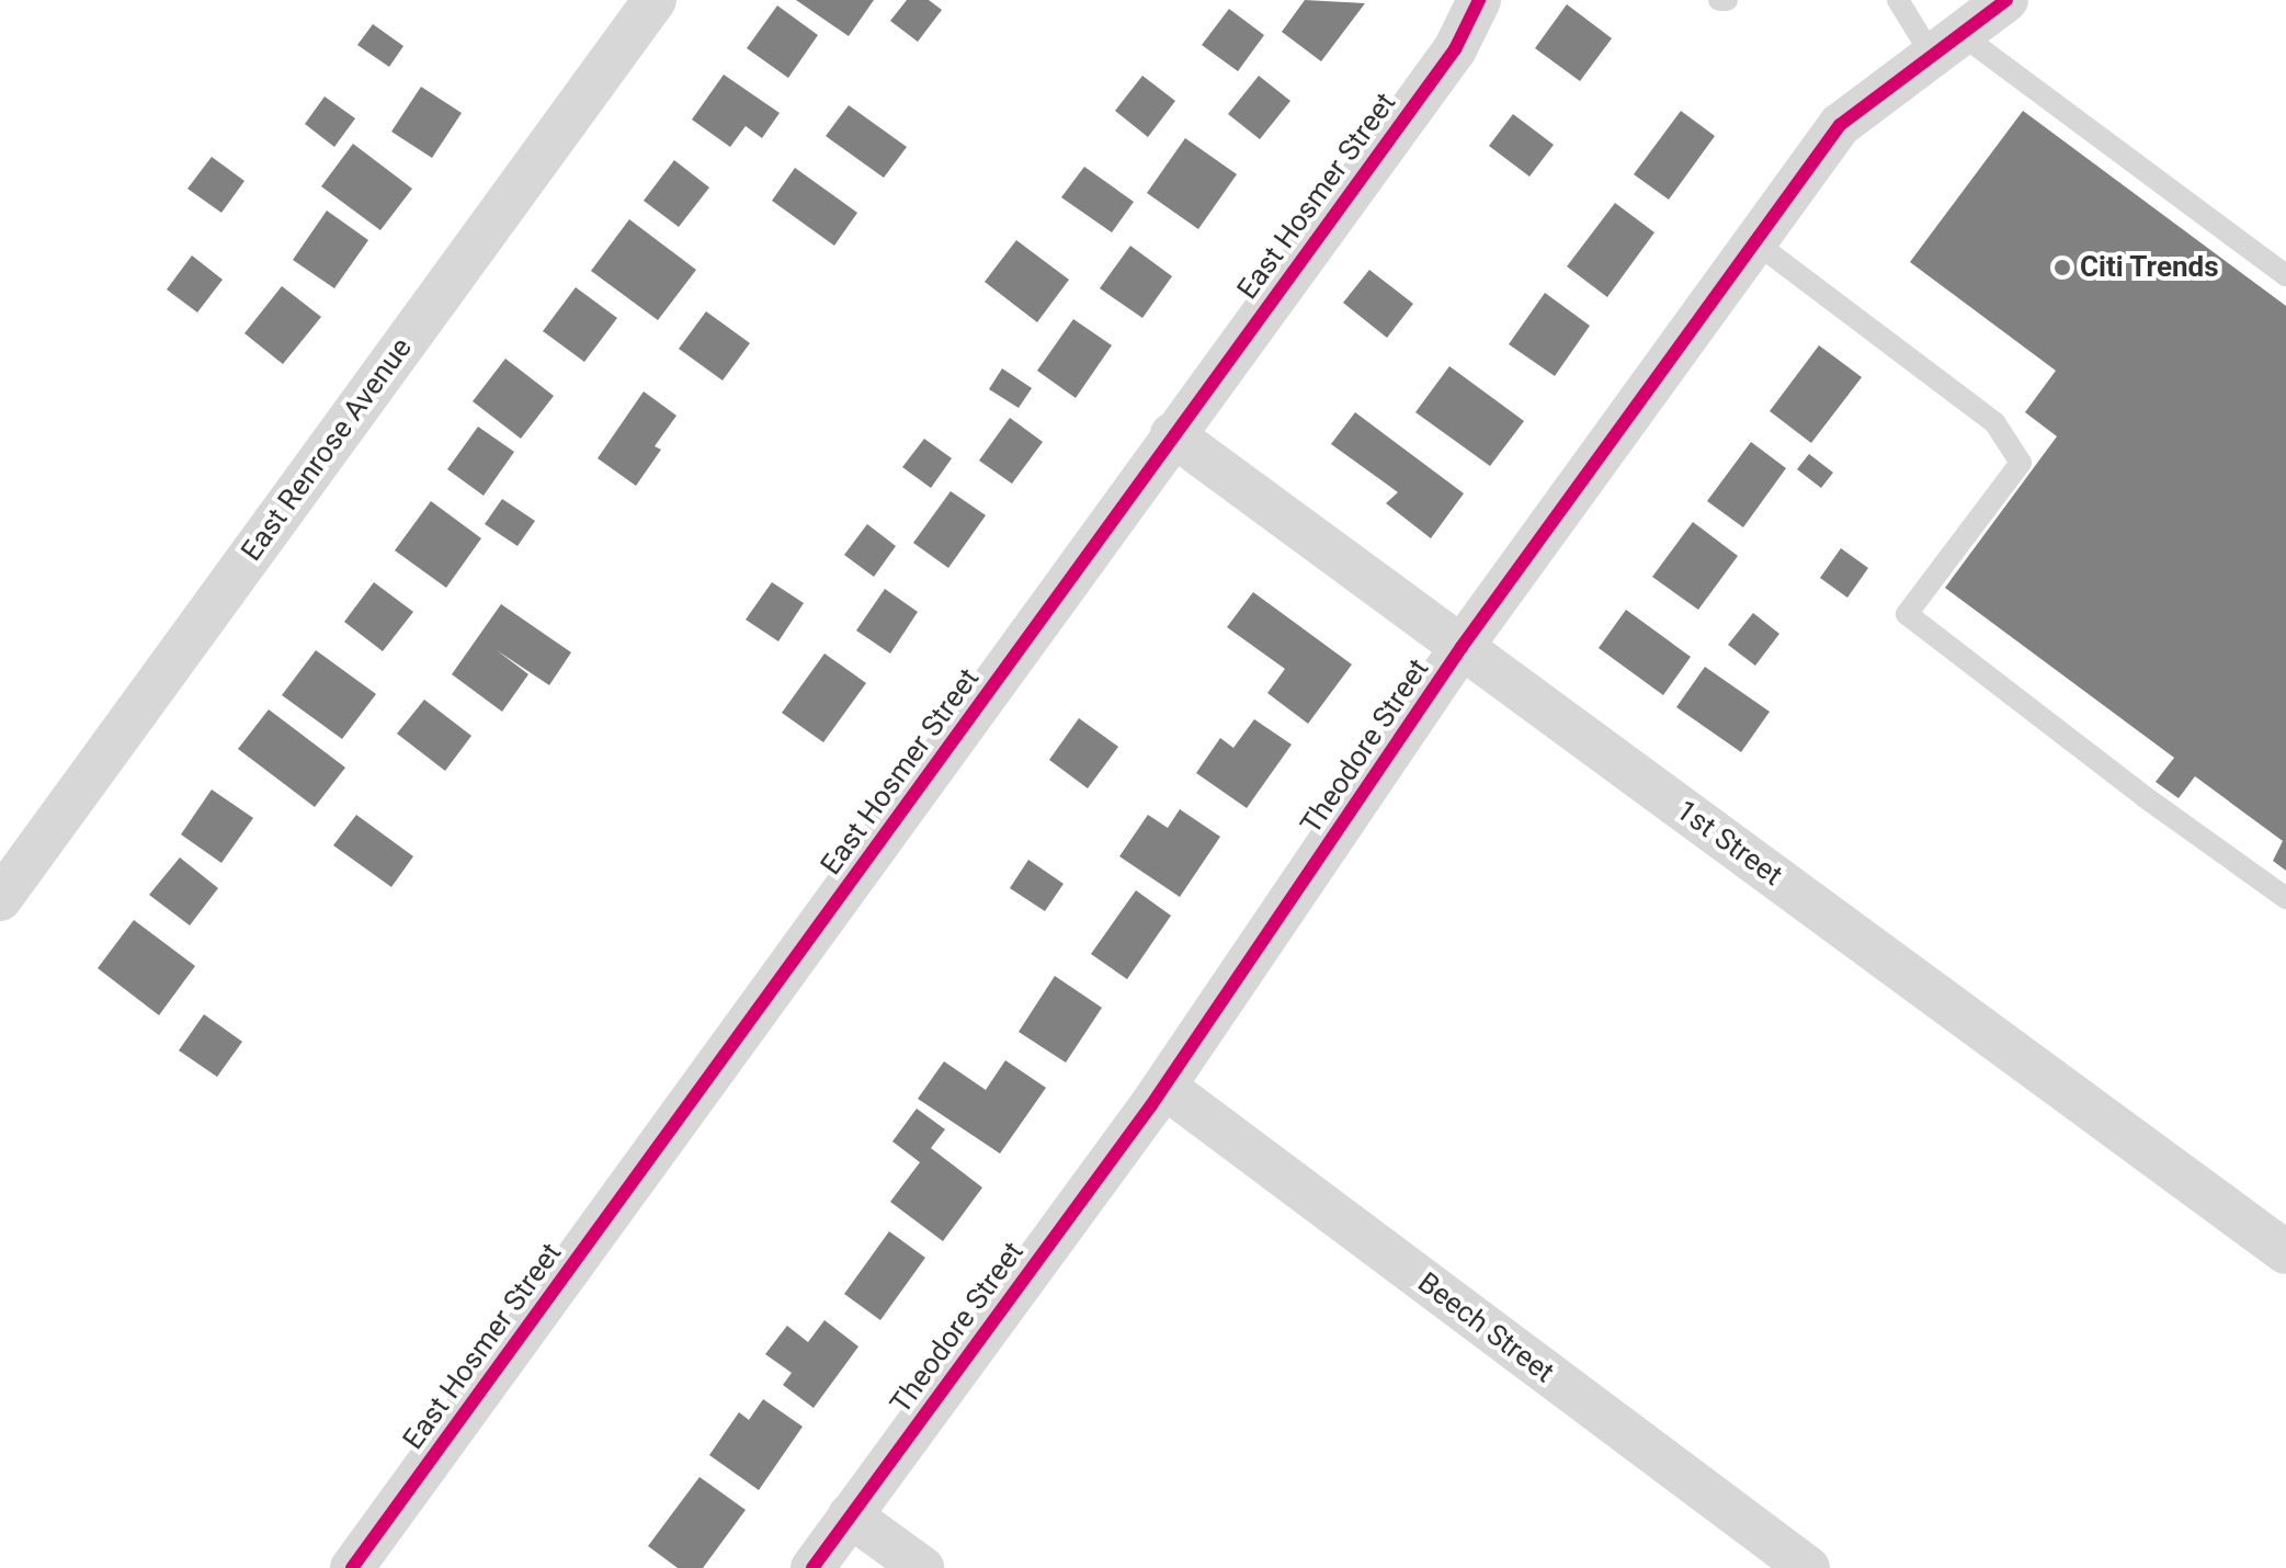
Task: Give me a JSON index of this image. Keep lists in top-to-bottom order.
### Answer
{
  "streets": {
    "street": [
      "East Hosmer Street",
      "East Renrose Avenue",
      "Theodore Street",
      "1st Street",
      "Beech Street"
    ]
  },
  "crossings": [
    ["East Hosmer Street", "1st Street"],
    ["Theodore Street", "1st Street"],
    ["Theodore Street", "Beech Street"]
  ],
  "places": ["Citi Trends"]
}
